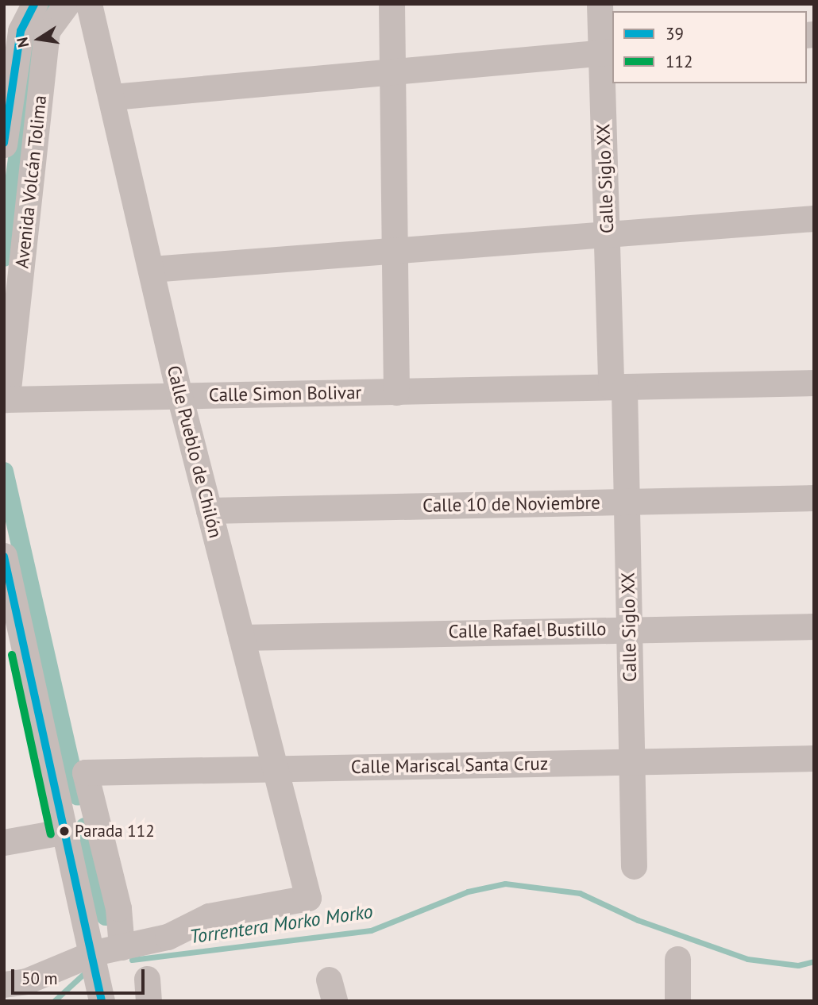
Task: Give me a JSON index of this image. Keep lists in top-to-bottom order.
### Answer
{
  "streets": {
    "street": [
      "Calle Siglo XX",
      "Avenida Volcán Tolima",
      "Calle Simon Bolivar",
      "Calle Pueblo de Chilón",
      "Calle 10 de Noviembre",
      "Calle Rafael Bustillo",
      "Calle Mariscal Santa Cruz"
    ]
  },
  "crossings": [
    ["Calle Siglo XX", "Calle Simon Bolivar"],
    ["Calle Siglo XX", "Calle 10 de Noviembre"],
    ["Calle Siglo XX", "Calle Rafael Bustillo"],
    ["Calle Siglo XX", "Calle Mariscal Santa Cruz"],
    ["Avenida Volcán Tolima", "Calle Simon Bolivar"],
    ["Calle Simon Bolivar", "Calle Pueblo de Chilón"],
    ["Calle Pueblo de Chilón", "Calle 10 de Noviembre"],
    ["Calle Pueblo de Chilón", "Calle Rafael Bustillo"],
    ["Calle Pueblo de Chilón", "Calle Mariscal Santa Cruz"]
  ],
  "water": ["Torrentera Morko Morko"],
  "places": ["Parada 112"],
  "lines": ["transit line 39", "transit line 112"],
  "legend": ["39", "112"],
  "scale_bar": "50 m",
  "north": "left"
}
